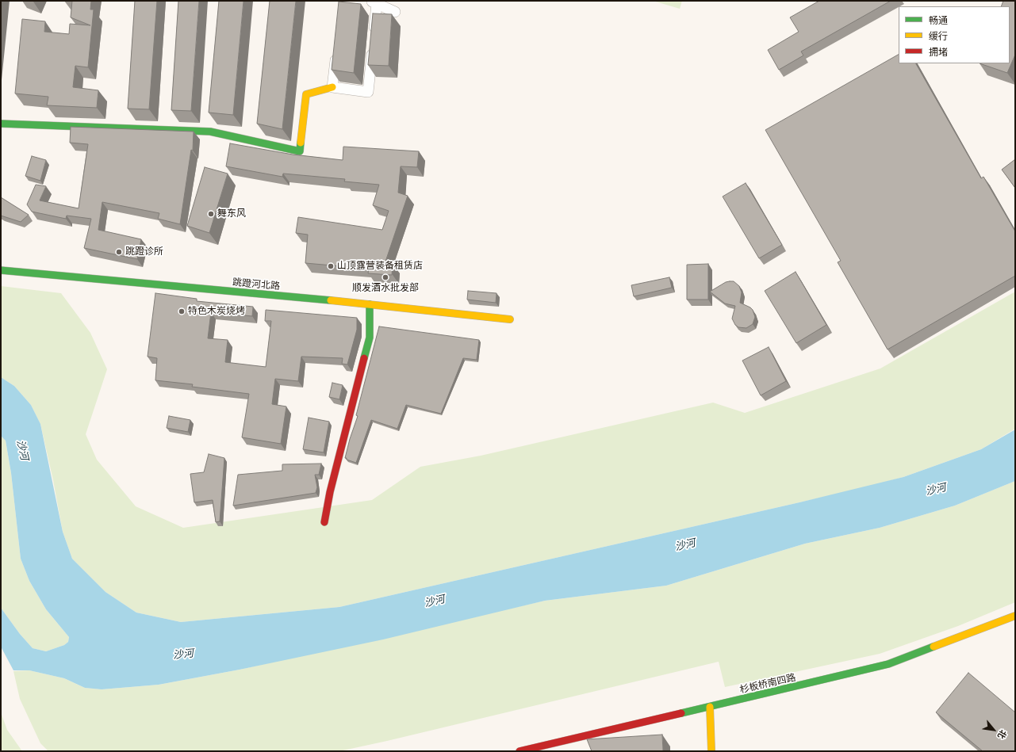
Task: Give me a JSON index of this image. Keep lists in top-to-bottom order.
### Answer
{
  "streets": {
    "street": ["跳蹬河北路", "杉板桥南四路"]
  },
  "water": ["沙河"],
  "places": [
    "舞东风",
    "跳蹬诊所",
    "山顶露营装备租赁店",
    "顺发酒水批发部",
    "特色木炭烧烤"
  ],
  "legend": ["畅通", "缓行", "拥堵"],
  "north": "bottom right"
}
